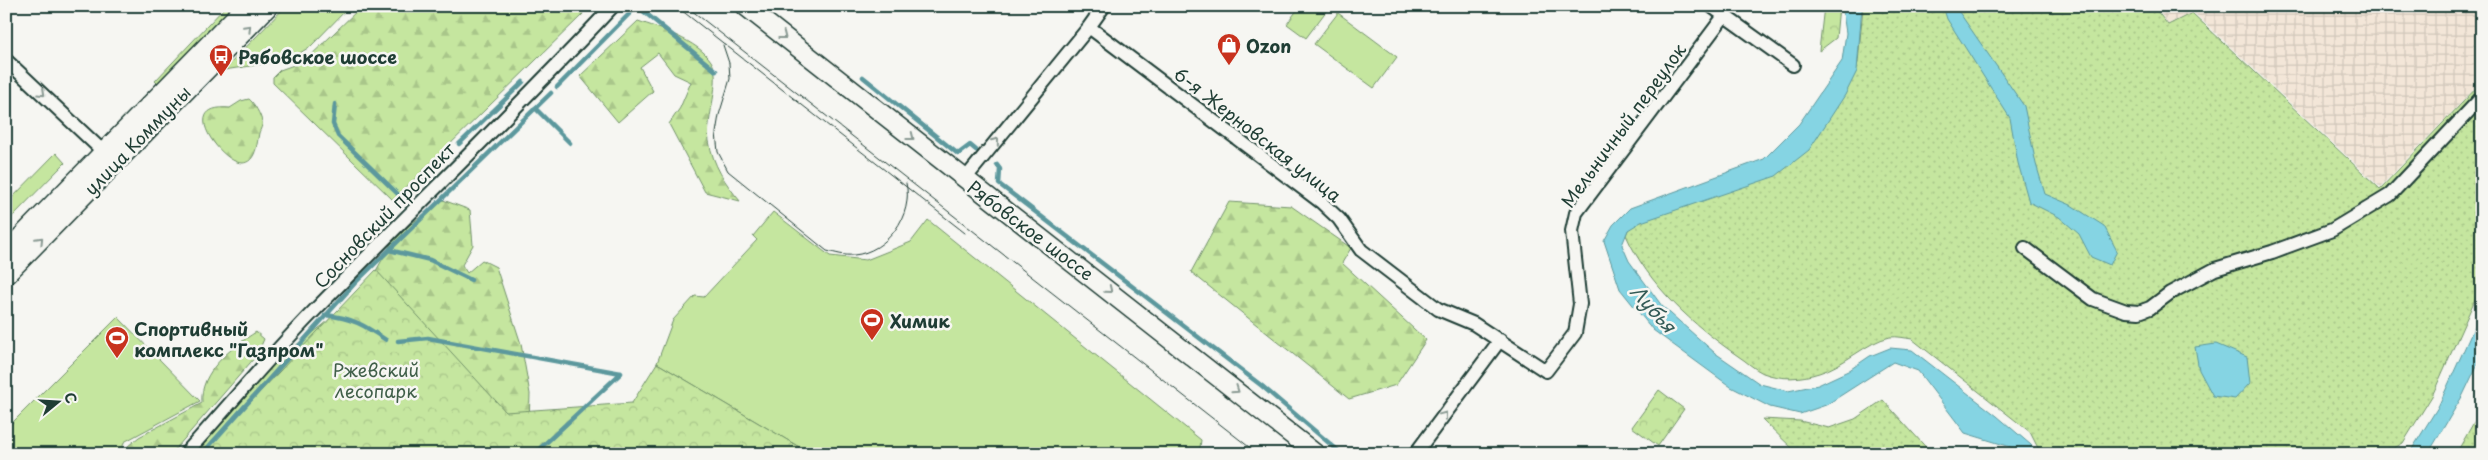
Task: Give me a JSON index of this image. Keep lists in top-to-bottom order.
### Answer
{
  "streets": {
    "main road": ["улица Коммуны", "Рябовское шоссе"],
    "street": ["Мельничный переулок", "6-я Жерновская улица", "Сосновский проспект"]
  },
  "crossings": [
    ["Мельничный переулок", "6-я Жерновская улица"]
  ],
  "one_way": ["Рябовское шоссе"],
  "water": ["Лубья"],
  "parks": ["Ржевский лесопарк"],
  "places": {
    "shop": ["Ozon"],
    "bus stop": ["Рябовское шоссе"],
    "sports": ["Химик", "Cпортивный комплекс \"Газпром\""]
  },
  "north": "right"
}
